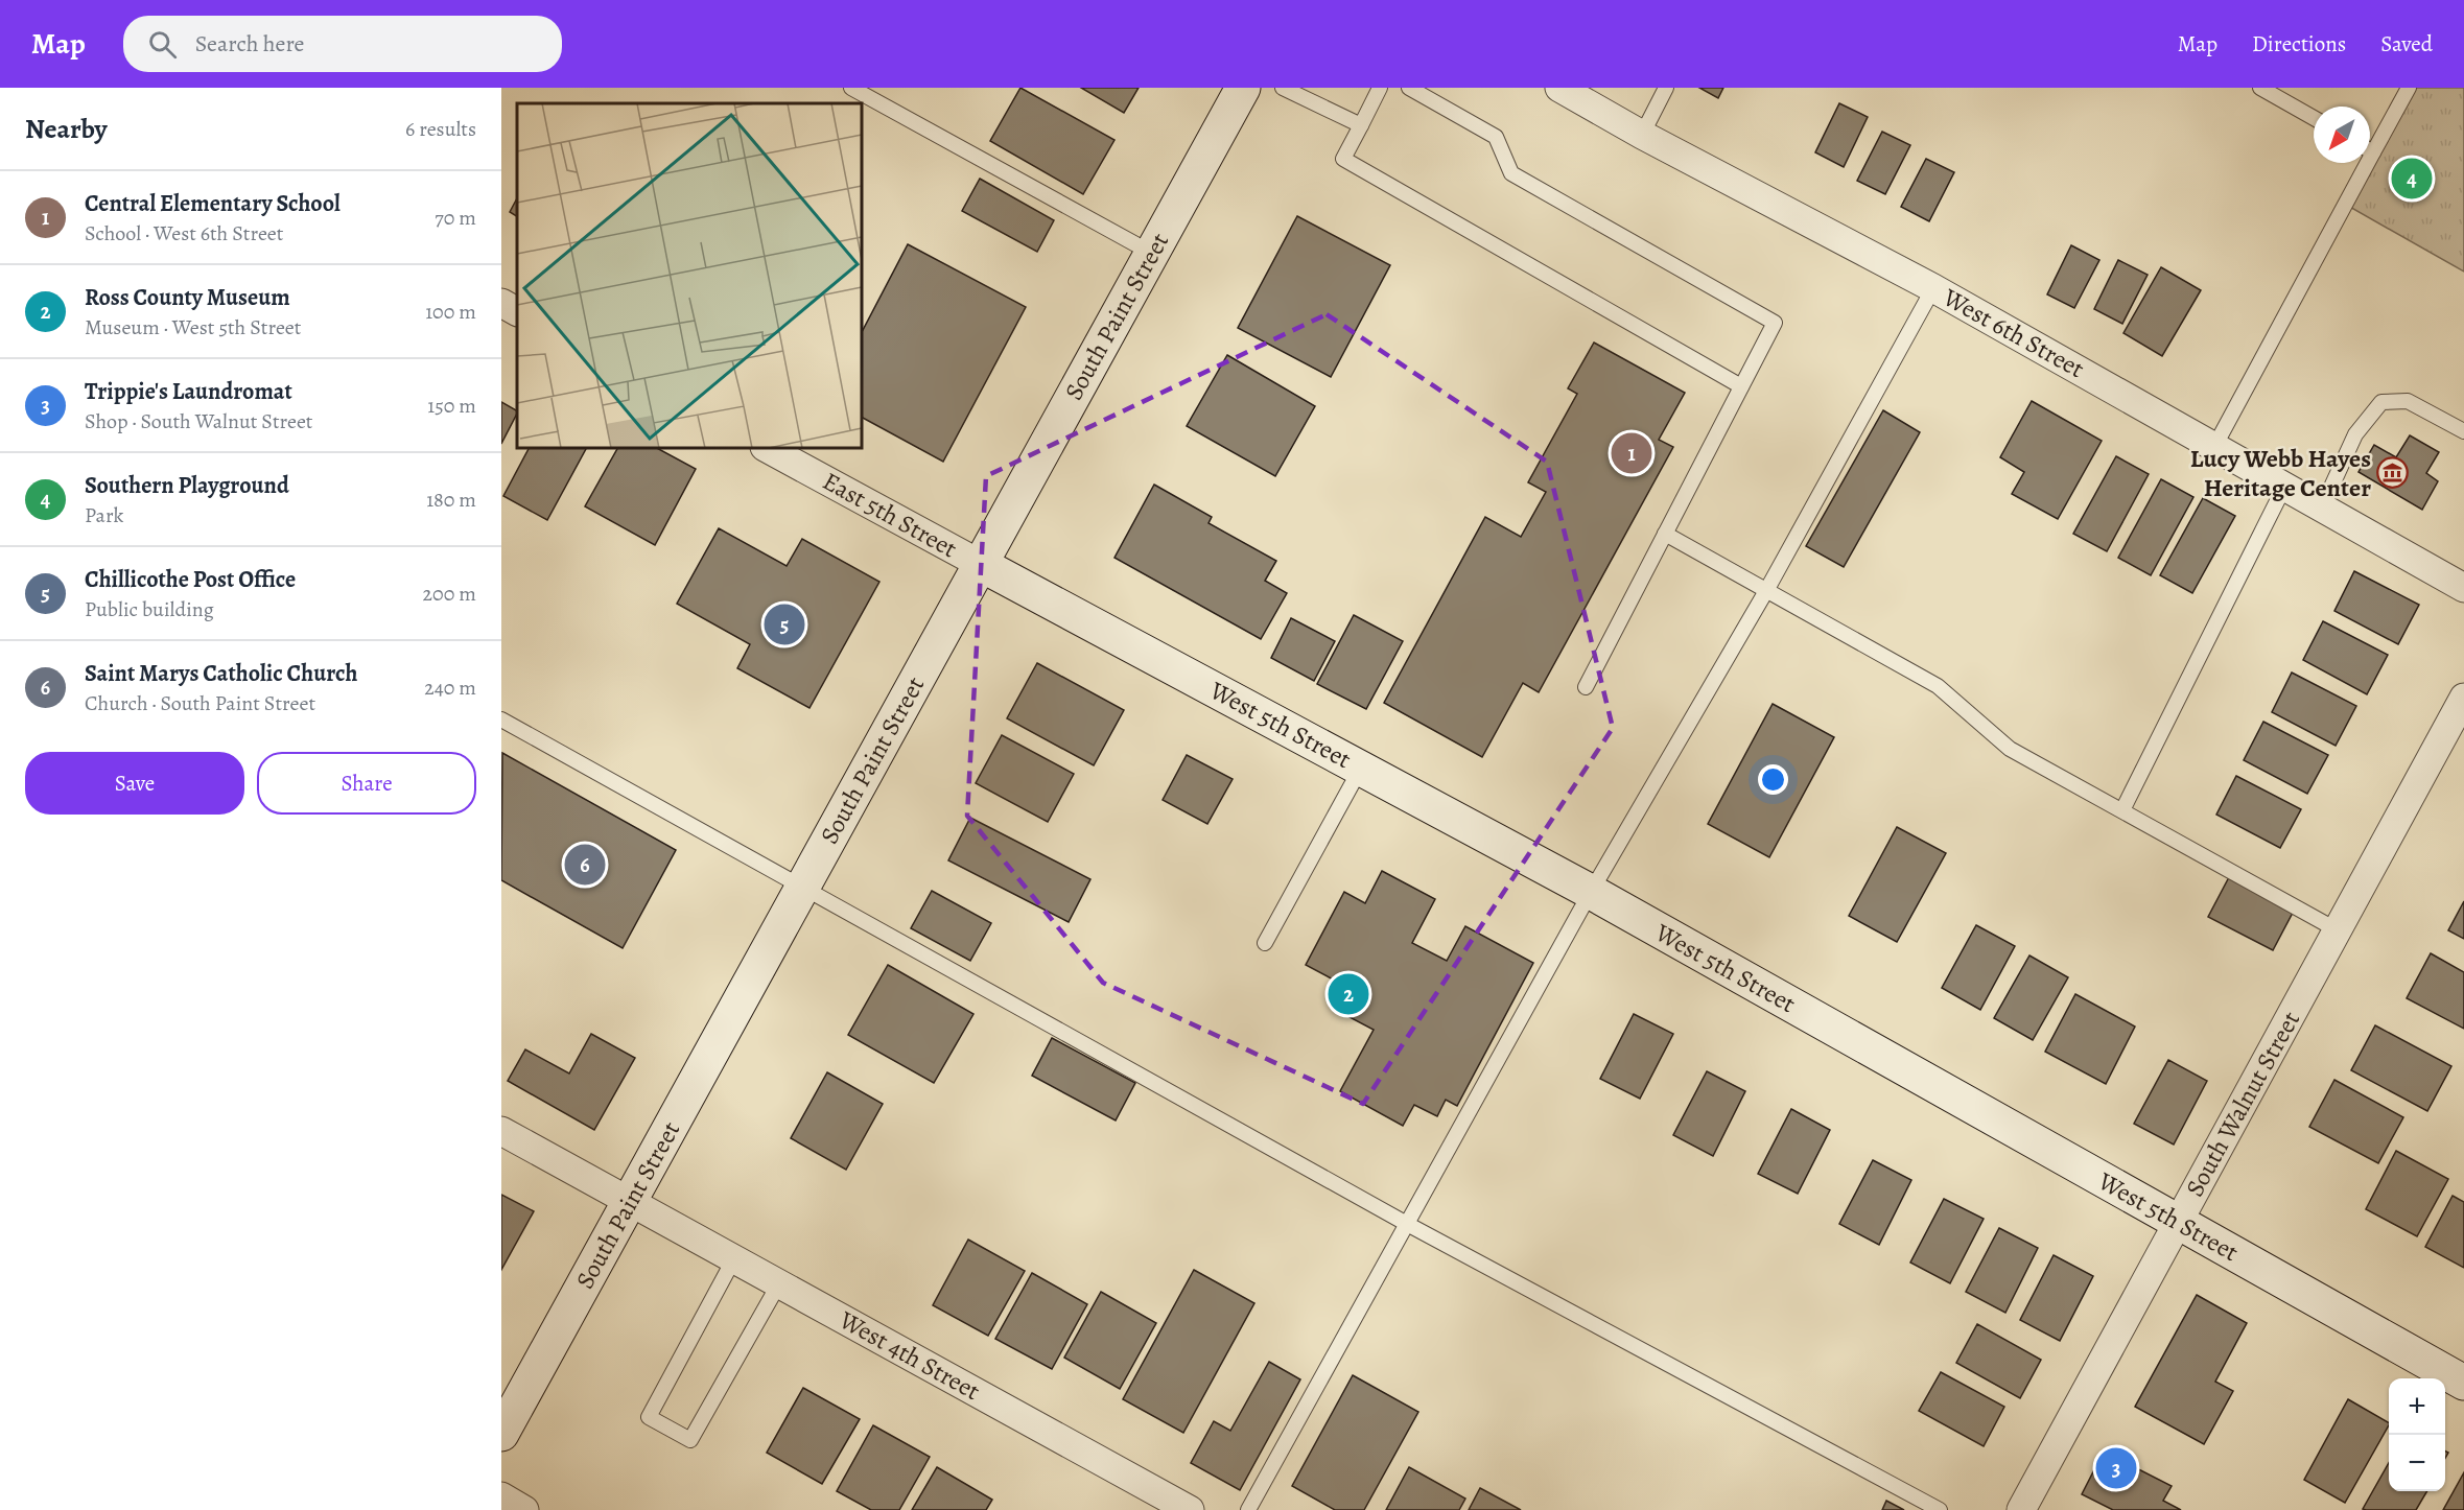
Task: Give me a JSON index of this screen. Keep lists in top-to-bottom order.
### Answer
{
  "streets": {
    "street": [
      "South Paint Street",
      "West 6th Street",
      "East 5th Street",
      "West 5th Street",
      "South Walnut Street",
      "West 4th Street"
    ]
  },
  "crossings": [
    ["South Paint Street", "East 5th Street"],
    ["South Paint Street", "West 5th Street"],
    ["South Paint Street", "West 4th Street"],
    ["East 5th Street", "West 5th Street"],
    ["West 5th Street", "South Walnut Street"]
  ],
  "places": {
    "museum": ["Lucy Webb Hayes Heritage Center"]
  },
  "north": "bottom left",
  "page": {
    "header": "Map",
    "search": "Search here",
    "nav": ["Map", "Directions", "Saved"],
    "heading": ["Nearby", "6 results"],
    "pins": [
      "4",
      "1",
      "5",
      "6",
      "2",
      "3"
    ],
    "list": [
      {
        "mark": "1",
        "name": "Central Elementary School",
        "note": "School · West 6th Street",
        "value": "70 m"
      },
      {
        "mark": "2",
        "name": "Ross County Museum",
        "note": "Museum · West 5th Street",
        "value": "100 m"
      },
      {
        "mark": "3",
        "name": "Trippie's Laundromat",
        "note": "Shop · South Walnut Street",
        "value": "150 m"
      },
      {
        "mark": "4",
        "name": "Southern Playground",
        "note": "Park",
        "value": "180 m"
      },
      {
        "mark": "5",
        "name": "Chillicothe Post Office",
        "note": "Public building",
        "value": "200 m"
      },
      {
        "mark": "6",
        "name": "Saint Marys Catholic Church",
        "note": "Church · South Paint Street",
        "value": "240 m"
      }
    ],
    "buttons": ["Save", "Share"],
    "map_buttons": ["+", "−"]
  }
}
